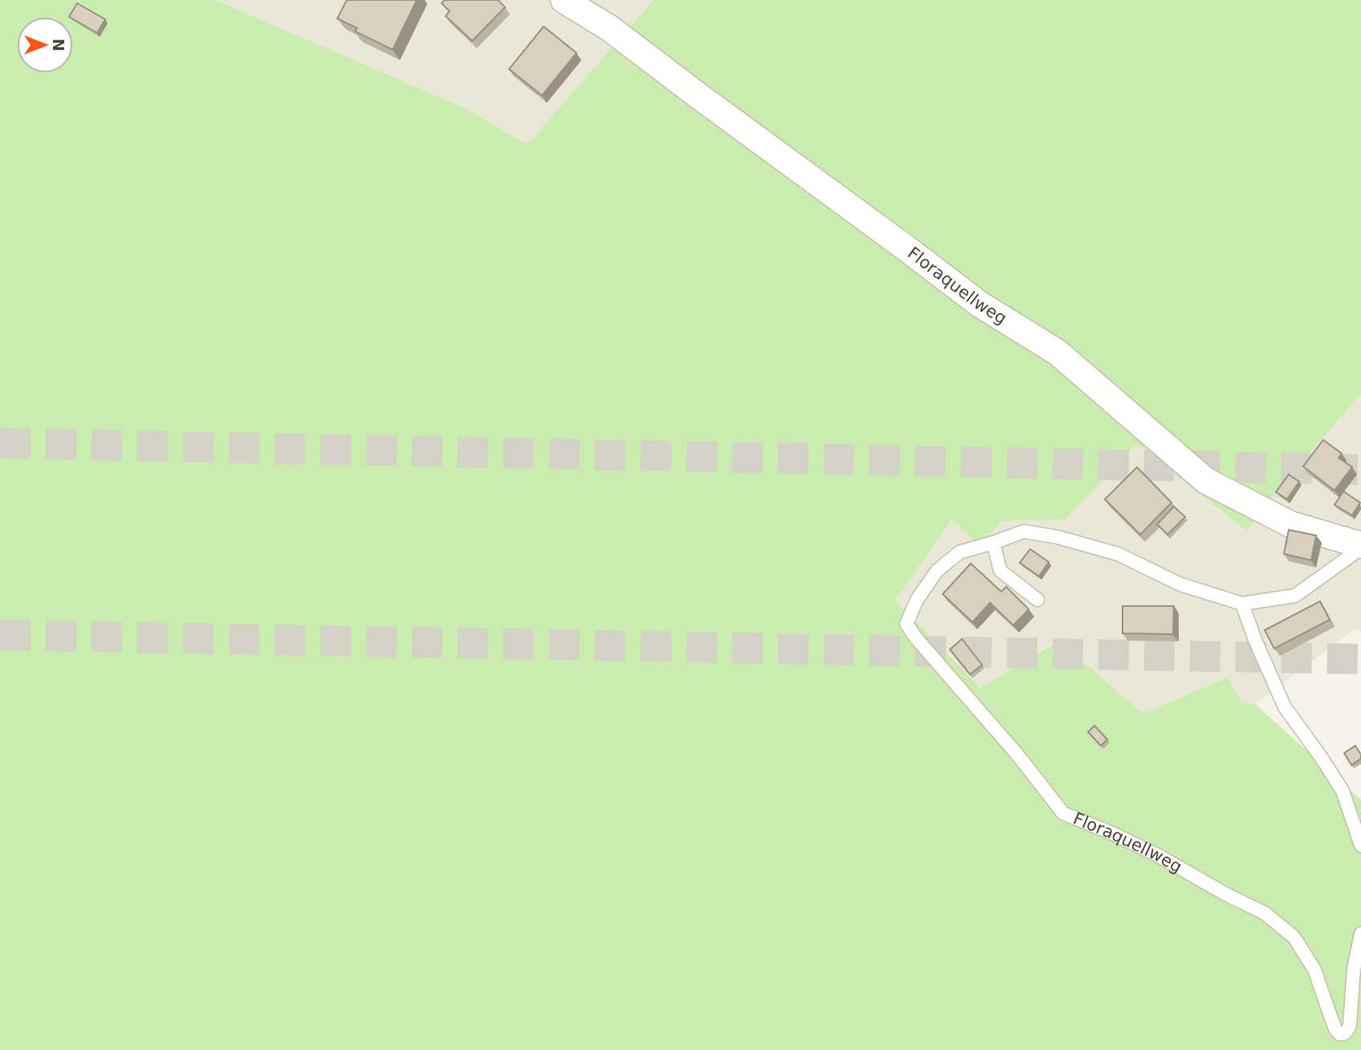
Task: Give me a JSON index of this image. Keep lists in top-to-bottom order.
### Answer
{
  "streets": {
    "street": ["Floraquellweg"]
  },
  "north": "right"
}
